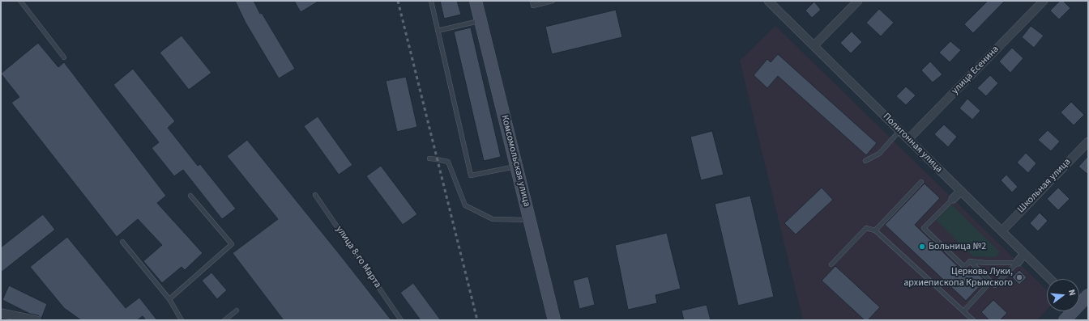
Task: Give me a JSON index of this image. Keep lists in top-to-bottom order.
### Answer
{
  "streets": {
    "street": [
      "улица Есенина",
      "Полигонная улица",
      "Комсомольская улица",
      "Школьная улица"
    ],
    "lane": ["улица 8-го Марта"]
  },
  "crossings": [
    ["улица Есенина", "Полигонная улица"],
    ["Полигонная улица", "Школьная улица"]
  ],
  "places": ["Больница №2", "Церковь Луки, архиепископа Крымского"],
  "north": "right"
}
